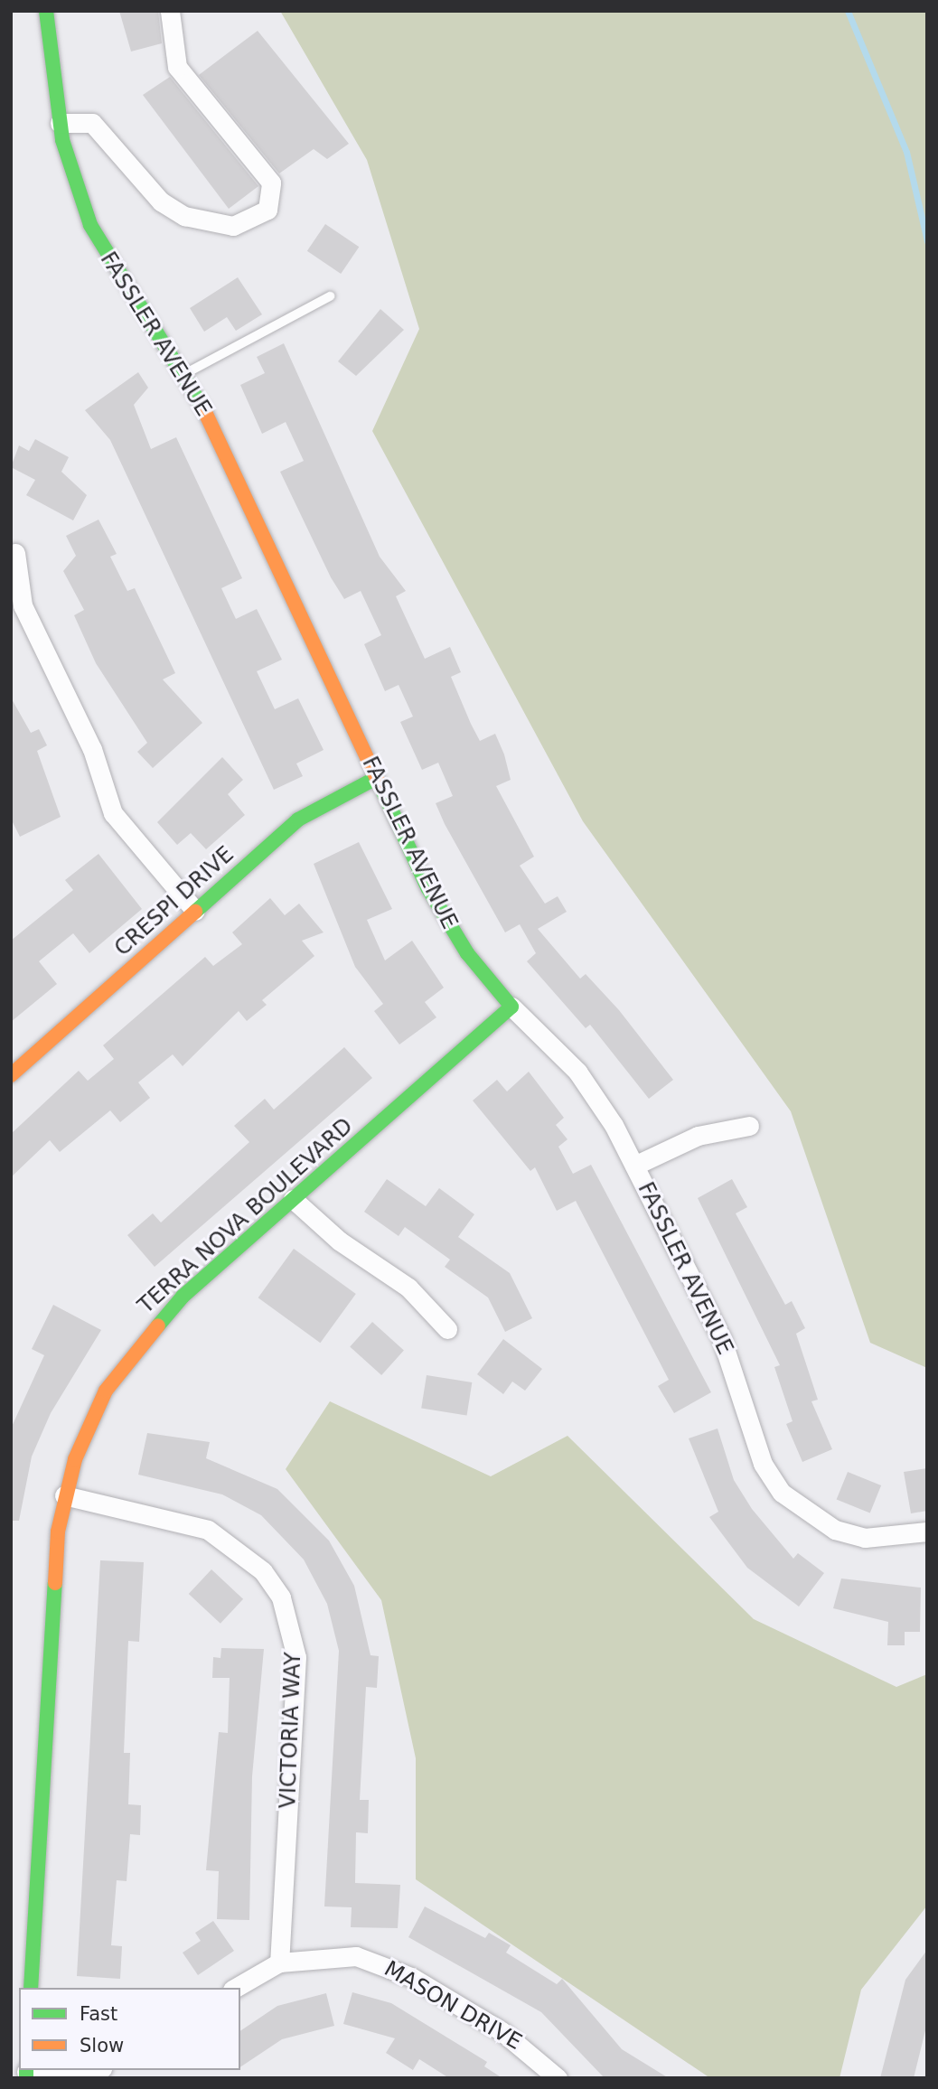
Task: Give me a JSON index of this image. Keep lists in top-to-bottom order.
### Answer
{
  "streets": {
    "street": [
      "FASSLER AVENUE",
      "CRESPI DRIVE",
      "TERRA NOVA BOULEVARD",
      "VICTORIA WAY",
      "MASON DRIVE"
    ]
  },
  "crossings": [
    ["FASSLER AVENUE", "CRESPI DRIVE"],
    ["FASSLER AVENUE", "TERRA NOVA BOULEVARD"],
    ["TERRA NOVA BOULEVARD", "VICTORIA WAY"],
    ["VICTORIA WAY", "MASON DRIVE"]
  ],
  "legend": ["Fast", "Slow"]
}
